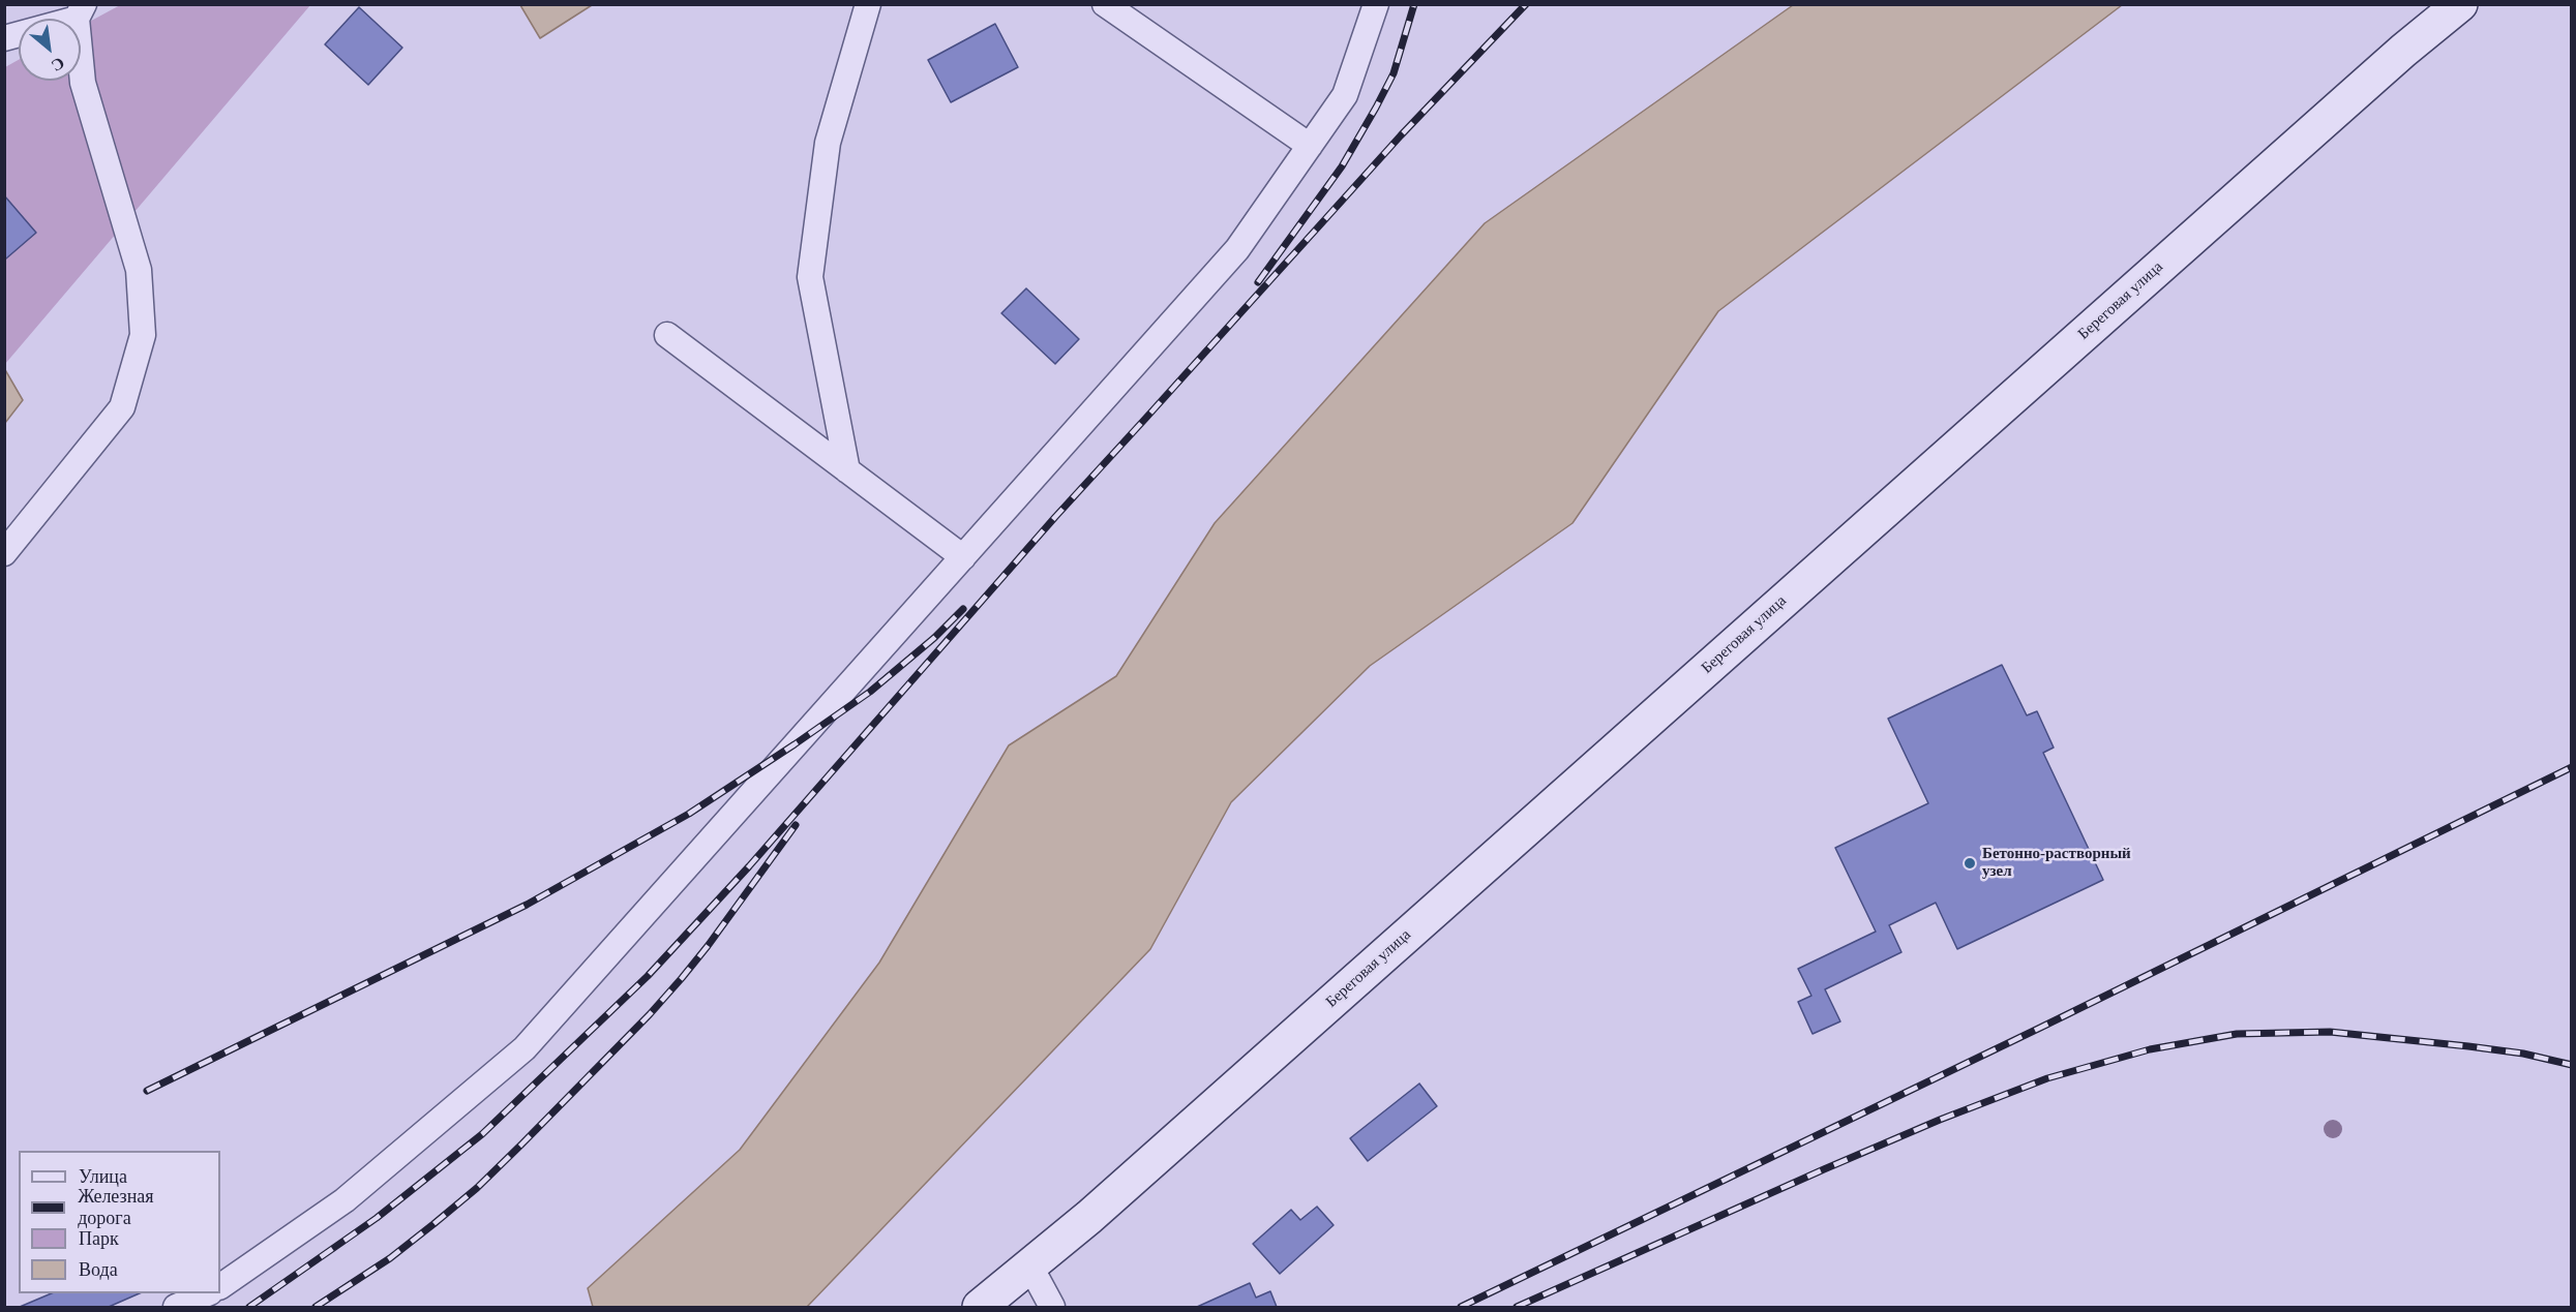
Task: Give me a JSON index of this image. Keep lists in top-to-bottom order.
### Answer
{
  "streets": {
    "street": ["Береговая улица"]
  },
  "places": ["Бетонно-растворный узел"],
  "legend": [
    "Улица",
    "Железная дорога",
    "Парк",
    "Вода"
  ],
  "north": "bottom right"
}
